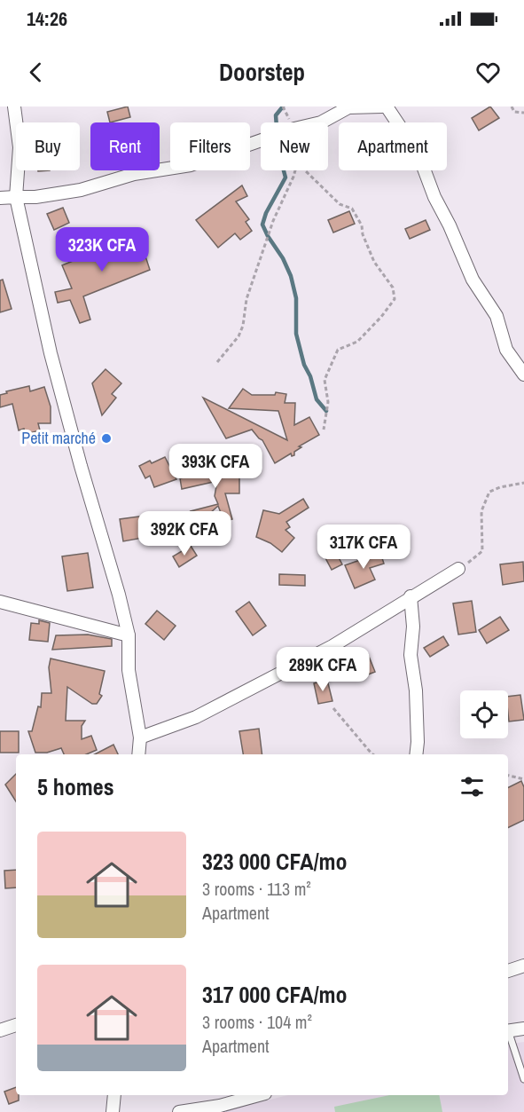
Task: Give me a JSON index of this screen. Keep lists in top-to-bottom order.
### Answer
{
  "places": ["Petit marché"],
  "page": {
    "status": "14:26",
    "header": "Doorstep",
    "chip": [
      "Buy",
      "Rent",
      "Filters",
      "New",
      "Apartment"
    ],
    "price": [
      "323K CFA",
      "393K CFA",
      "392K CFA",
      "317K CFA",
      "289K CFA"
    ],
    "heading": "5 homes",
    "list": [
      {
        "name": "323 000 CFA/mo",
        "note": "3 rooms · 113 m² · Apartment"
      },
      {
        "name": "317 000 CFA/mo",
        "note": "3 rooms · 104 m² · Apartment"
      }
    ]
  }
}
